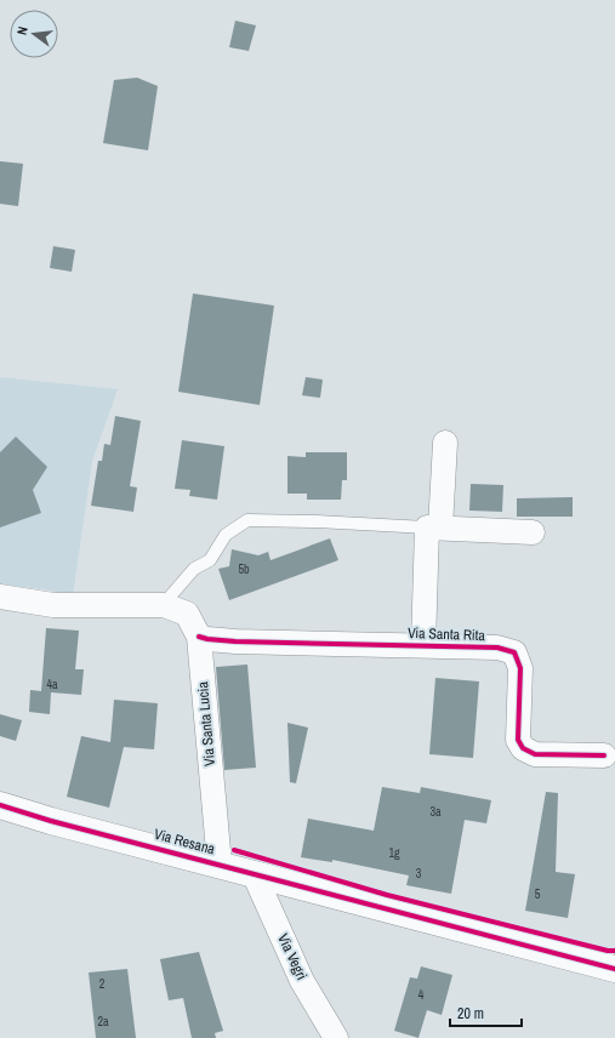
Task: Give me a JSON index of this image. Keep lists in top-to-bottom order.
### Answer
{
  "streets": {
    "street": [
      "Via Santa Rita",
      "Via Santa Lucia",
      "Via Resana",
      "Via Vegri"
    ]
  },
  "crossings": [
    ["Via Santa Rita", "Via Santa Lucia"],
    ["Via Santa Lucia", "Via Resana"],
    ["Via Resana", "Via Vegri"]
  ],
  "house_numbers": [
    "5b",
    "4a",
    "3a",
    "1g",
    "3",
    "5",
    "2",
    "4",
    "2a"
  ],
  "scale_bar": "20 m",
  "north": "left"
}
